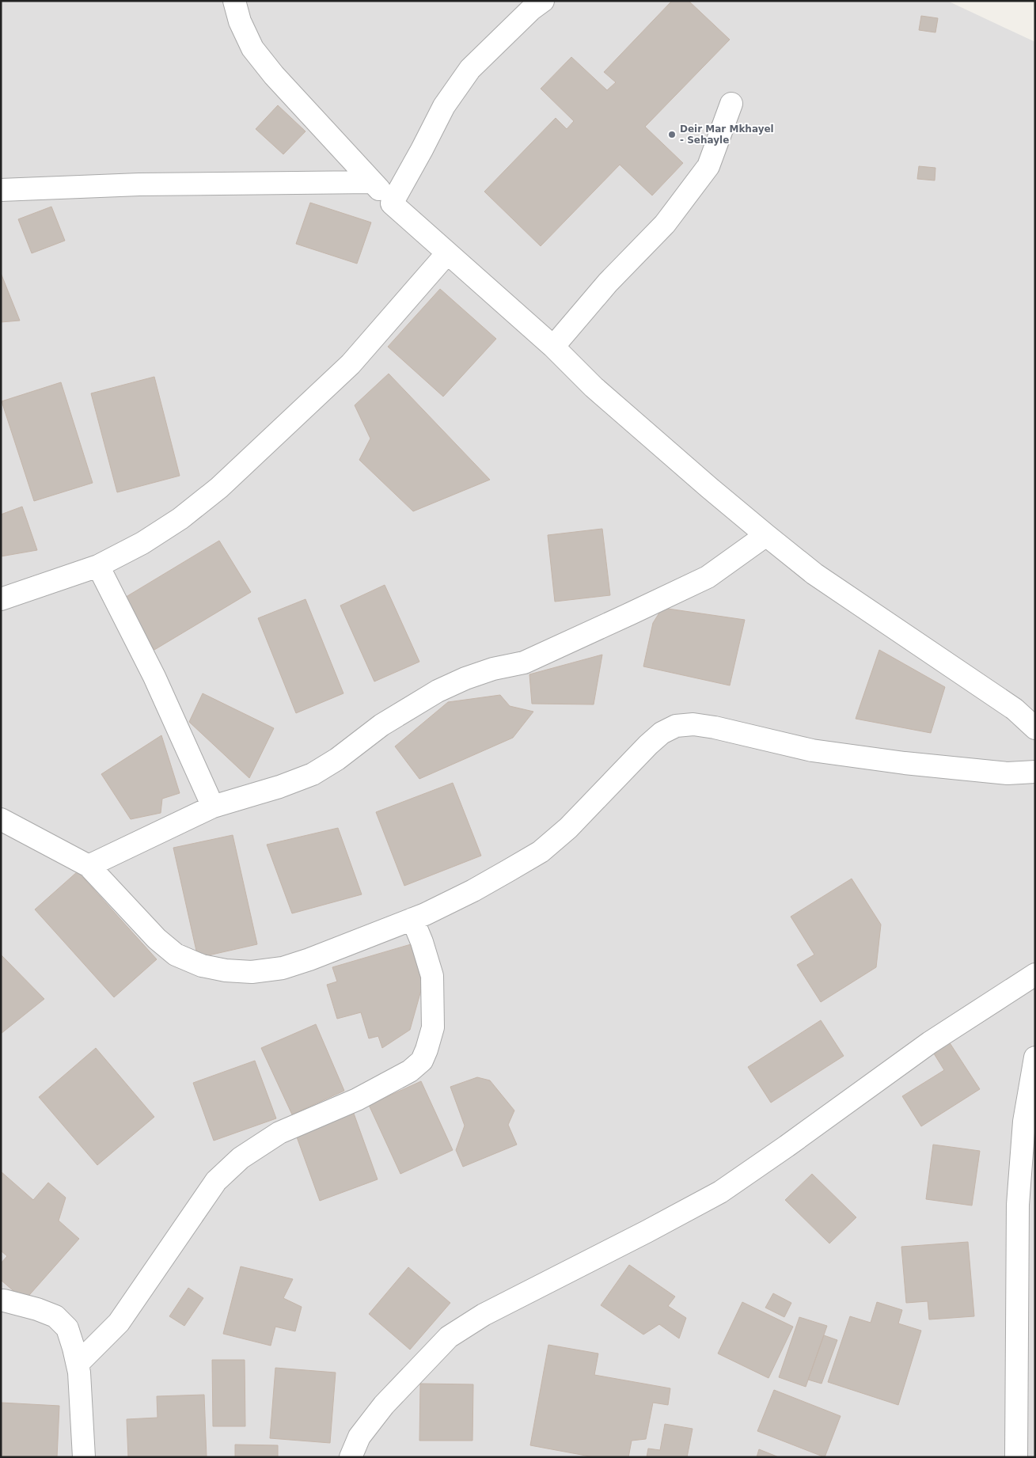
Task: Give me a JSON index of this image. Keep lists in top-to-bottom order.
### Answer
{
  "places": ["Deir Mar Mkhayel - Sehayle"]
}
